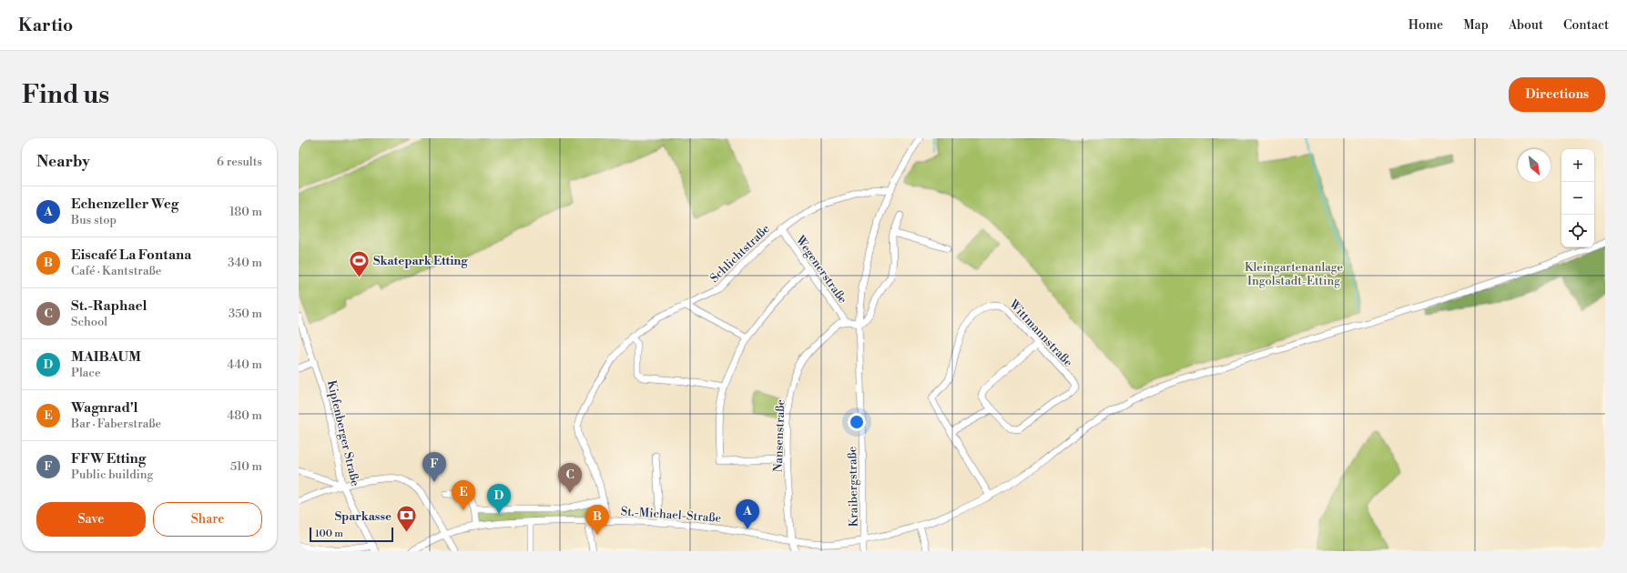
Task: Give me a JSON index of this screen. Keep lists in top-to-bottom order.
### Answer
{
  "streets": {
    "street": [
      "Schlichtstraße",
      "Wegenerstraße",
      "Wittmannstraße",
      "Kipfenberger Straße",
      "Nansenstraße",
      "Kraibergstraße",
      "St.-Michael-Straße"
    ]
  },
  "crossings": [
    ["Schlichtstraße", "Wegenerstraße"],
    ["Schlichtstraße", "Kraibergstraße"],
    ["Schlichtstraße", "St.-Michael-Straße"],
    ["Wegenerstraße", "Nansenstraße"],
    ["Nansenstraße", "St.-Michael-Straße"],
    ["Kraibergstraße", "St.-Michael-Straße"]
  ],
  "parks": ["Kleingartenanlage Ingolstadt-Etting"],
  "places": {
    "sports": ["Skatepark Etting"],
    "bank": ["Sparkasse"]
  },
  "scale_bar": "100 m",
  "north": "bottom right",
  "page": {
    "header": "Kartio",
    "nav": [
      "Home",
      "Map",
      "About",
      "Contact"
    ],
    "buttons": [
      "Directions",
      ["Save", "Share"]
    ],
    "title": "Find us",
    "heading": ["Nearby", "6 results"],
    "map_buttons": ["+", "−"],
    "list": [
      {
        "mark": "A",
        "name": "Echenzeller Weg",
        "note": "Bus stop",
        "value": "180 m"
      },
      {
        "mark": "B",
        "name": "Eiscafé La Fontana",
        "note": "Café · Kantstraße",
        "value": "340 m"
      },
      {
        "mark": "C",
        "name": "St.-Raphael",
        "note": "School",
        "value": "350 m"
      },
      {
        "mark": "D",
        "name": "MAIBAUM",
        "note": "Place",
        "value": "440 m"
      },
      {
        "mark": "E",
        "name": "Wagnrad'l",
        "note": "Bar · Faberstraße",
        "value": "480 m"
      },
      {
        "mark": "F",
        "name": "FFW Etting",
        "note": "Public building",
        "value": "510 m"
      }
    ],
    "pins": [
      "F",
      "C",
      "E",
      "D",
      "A",
      "B"
    ],
    "scale": "100 m"
  }
}
